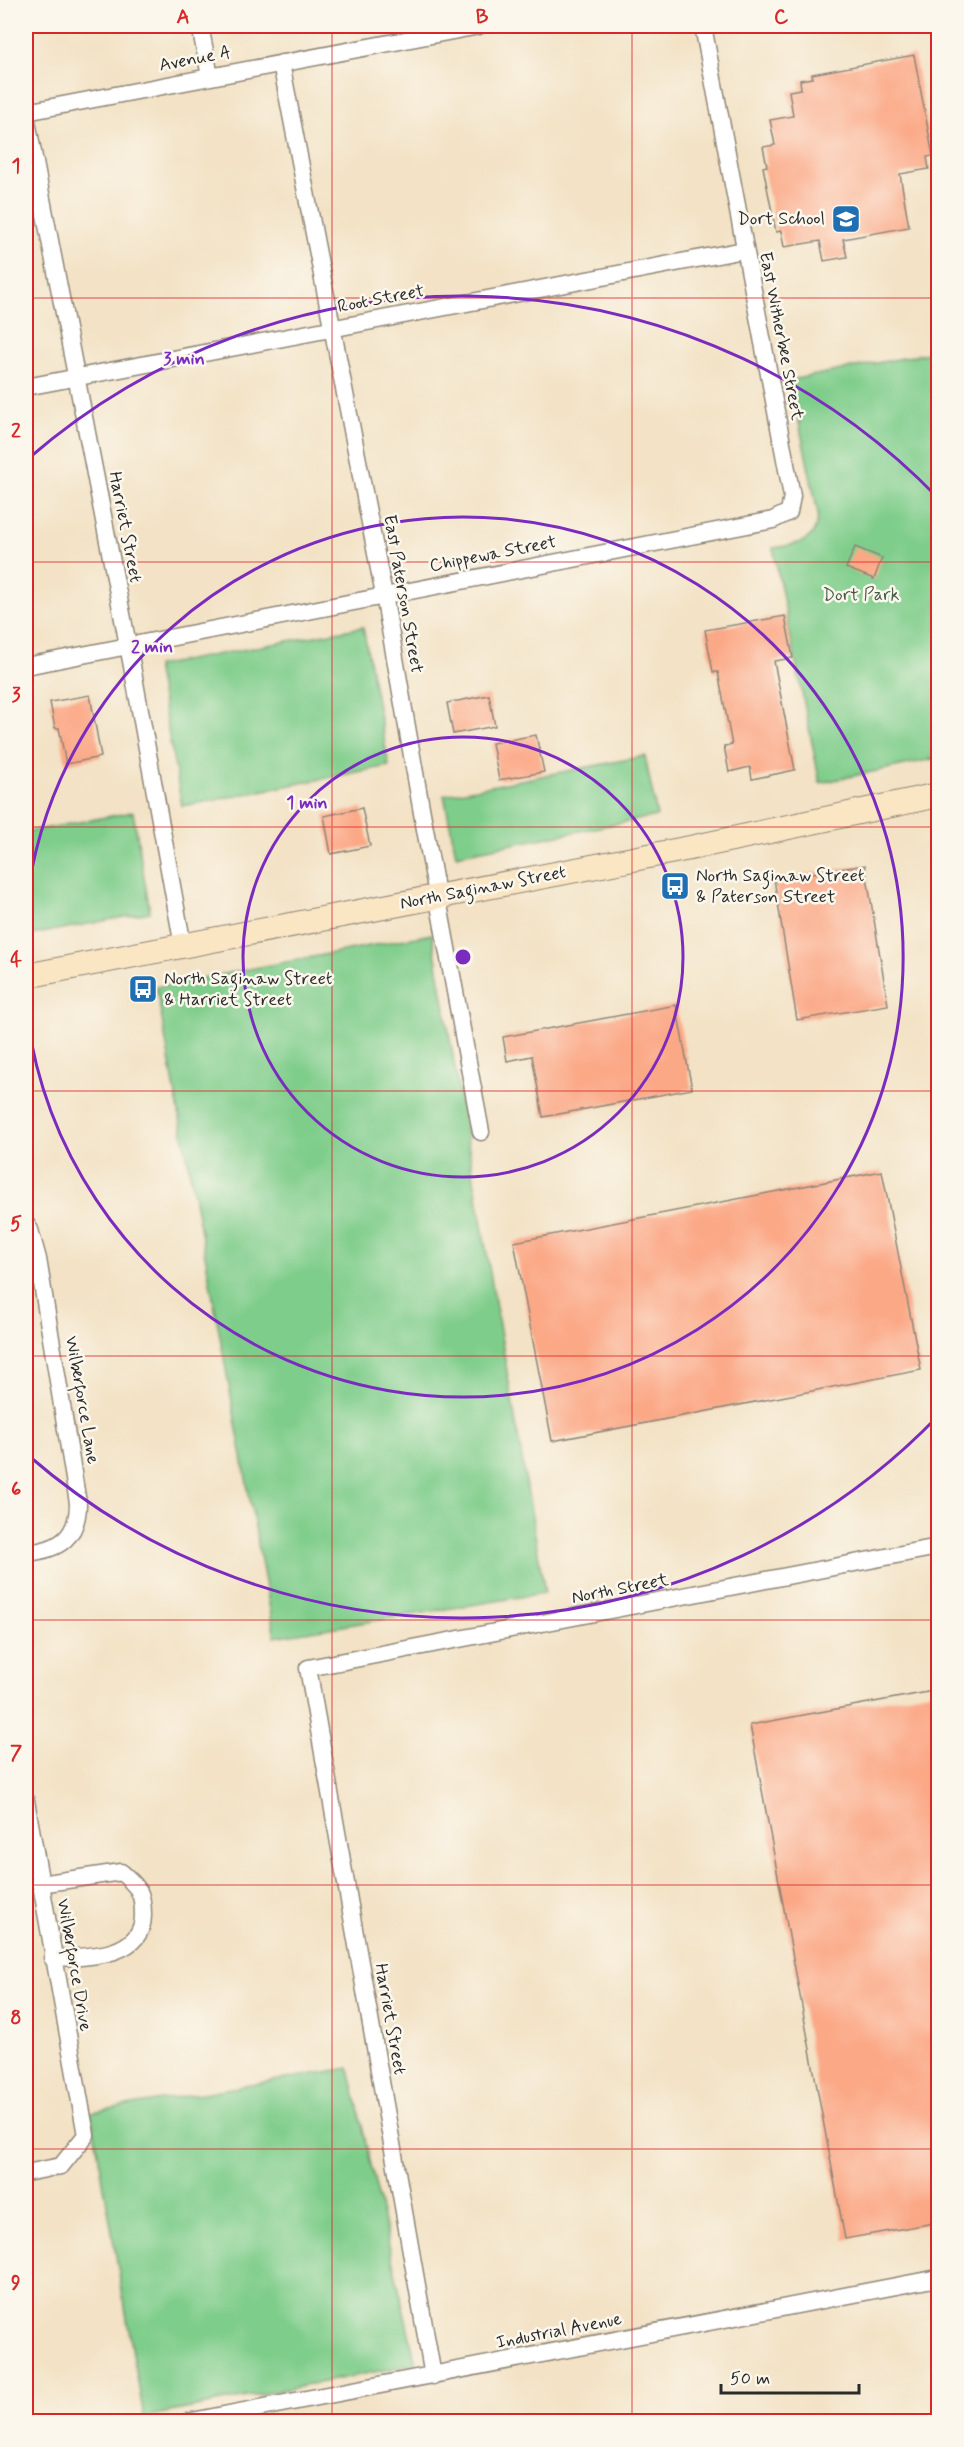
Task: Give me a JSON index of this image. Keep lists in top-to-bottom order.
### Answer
{
  "streets": {
    "main road": ["North Saginaw Street"],
    "street": [
      "Avenue A",
      "Root Street",
      "East Witherbee Street",
      "Harriet Street",
      "Chippewa Street",
      "East Paterson Street",
      "Wilberforce Lane",
      "North Street",
      "Wilberforce Drive",
      "Industrial Avenue"
    ]
  },
  "crossings": [
    ["Avenue A", "Harriet Street"],
    ["Avenue A", "East Paterson Street"],
    ["Root Street", "East Witherbee Street"],
    ["Root Street", "Harriet Street"],
    ["Root Street", "East Paterson Street"],
    ["East Witherbee Street", "Chippewa Street"],
    ["Harriet Street", "Chippewa Street"],
    ["Harriet Street", "North Saginaw Street"],
    ["Harriet Street", "North Street"],
    ["Harriet Street", "Industrial Avenue"],
    ["Chippewa Street", "East Paterson Street"],
    ["East Paterson Street", "North Saginaw Street"]
  ],
  "parks": ["Dort Park"],
  "places": {
    "school or university": ["Dort School"],
    "bus stop": ["North Saginaw Street & Paterson Street", "North Saginaw Street & Harriet Street"]
  },
  "scale_bar": "50 m",
  "grid": {
    "columns": ["A", "B", "C"],
    "rows": [
      "1",
      "2",
      "3",
      "4",
      "5",
      "6",
      "7",
      "8",
      "9"
    ]
  },
  "rings": ["3 min", "2 min", "1 min"]
}
